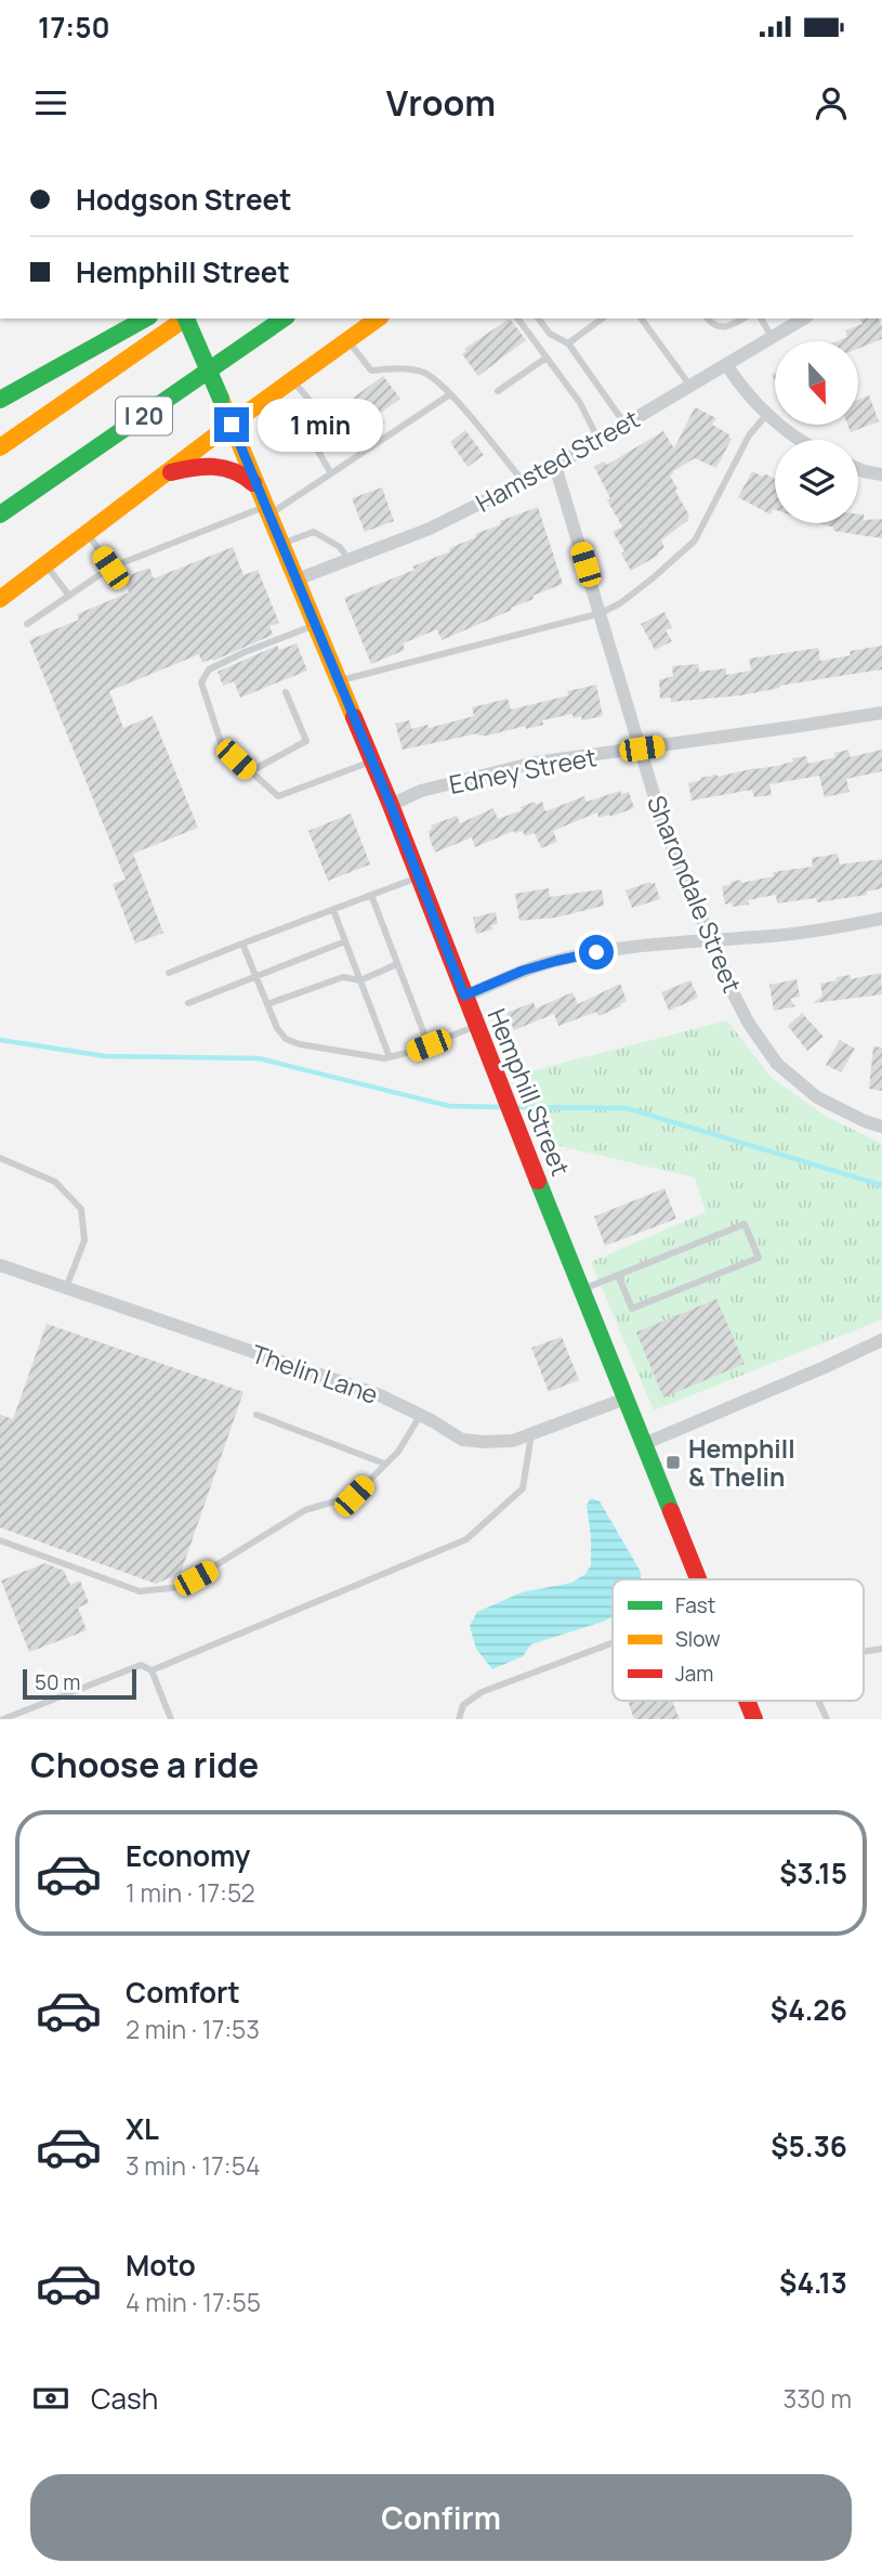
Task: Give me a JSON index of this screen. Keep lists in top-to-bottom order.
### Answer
{
  "streets": {
    "main road": ["I 20", "Hemphill Street"],
    "street": [
      "Hamsted Street",
      "Edney Street",
      "Sharondale Street",
      "Thelin Lane"
    ]
  },
  "crossings": [
    ["Hamsted Street", "Sharondale Street"],
    ["Hamsted Street", "Hemphill Street"],
    ["Edney Street", "Sharondale Street"],
    ["Edney Street", "Hemphill Street"],
    ["Hemphill Street", "Thelin Lane"]
  ],
  "places": {
    "transit": ["Hemphill & Thelin"]
  },
  "legend": ["Fast", "Slow", "Jam"],
  "scale_bar": "50 m",
  "north": "bottom",
  "page": {
    "status": "17:50",
    "header": "Vroom",
    "banner": ["Hodgson Street", "Hemphill Street"],
    "bubble": "1 min",
    "scale": "50 m",
    "heading": "Choose a ride",
    "list": [
      {
        "name": "Economy",
        "note": "1 min · 17:52",
        "value": "$3.15"
      },
      {
        "name": "Comfort",
        "note": "2 min · 17:53",
        "value": "$4.26"
      },
      {
        "name": "XL",
        "note": "3 min · 17:54",
        "value": "$5.36"
      },
      {
        "name": "Moto",
        "note": "4 min · 17:55",
        "value": "$4.13"
      }
    ],
    "pay": ["Cash", "330 m"],
    "buttons": "Confirm"
  }
}
